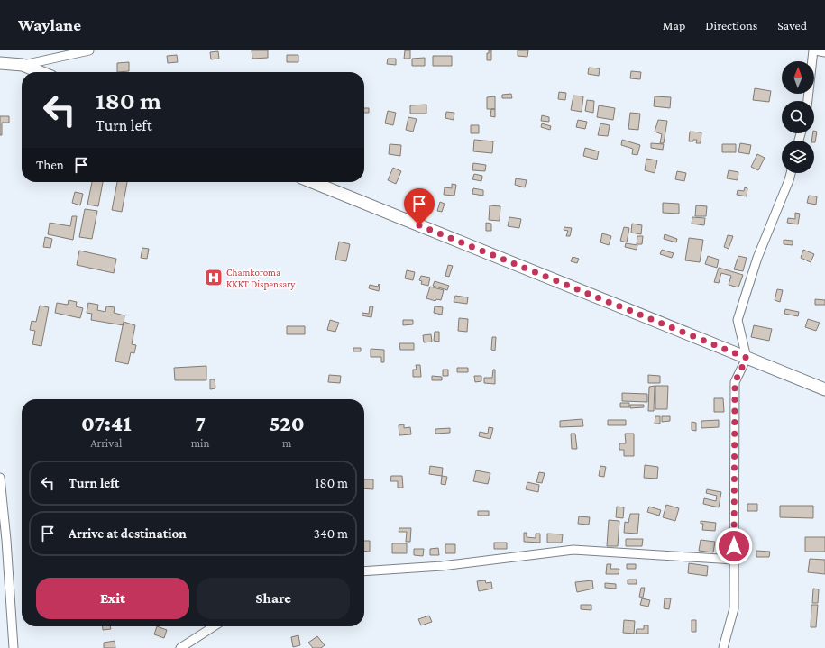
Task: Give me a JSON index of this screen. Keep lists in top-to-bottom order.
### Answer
{
  "places": {
    "hospital": ["Chamkoroma KKKT Dispensary"]
  },
  "north": "top",
  "page": {
    "header": "Waylane",
    "nav": ["Map", "Directions", "Saved"],
    "turn": ["180 m", "Turn left"],
    "then": "Then",
    "eta": [
      "07:41",
      "Arrival",
      "7",
      "min",
      "520",
      "m"
    ],
    "list": [
      {
        "name": "Turn left",
        "value": "180 m"
      },
      {
        "name": "Arrive at destination",
        "value": "340 m"
      }
    ],
    "buttons": ["Exit", "Share"]
  }
}
